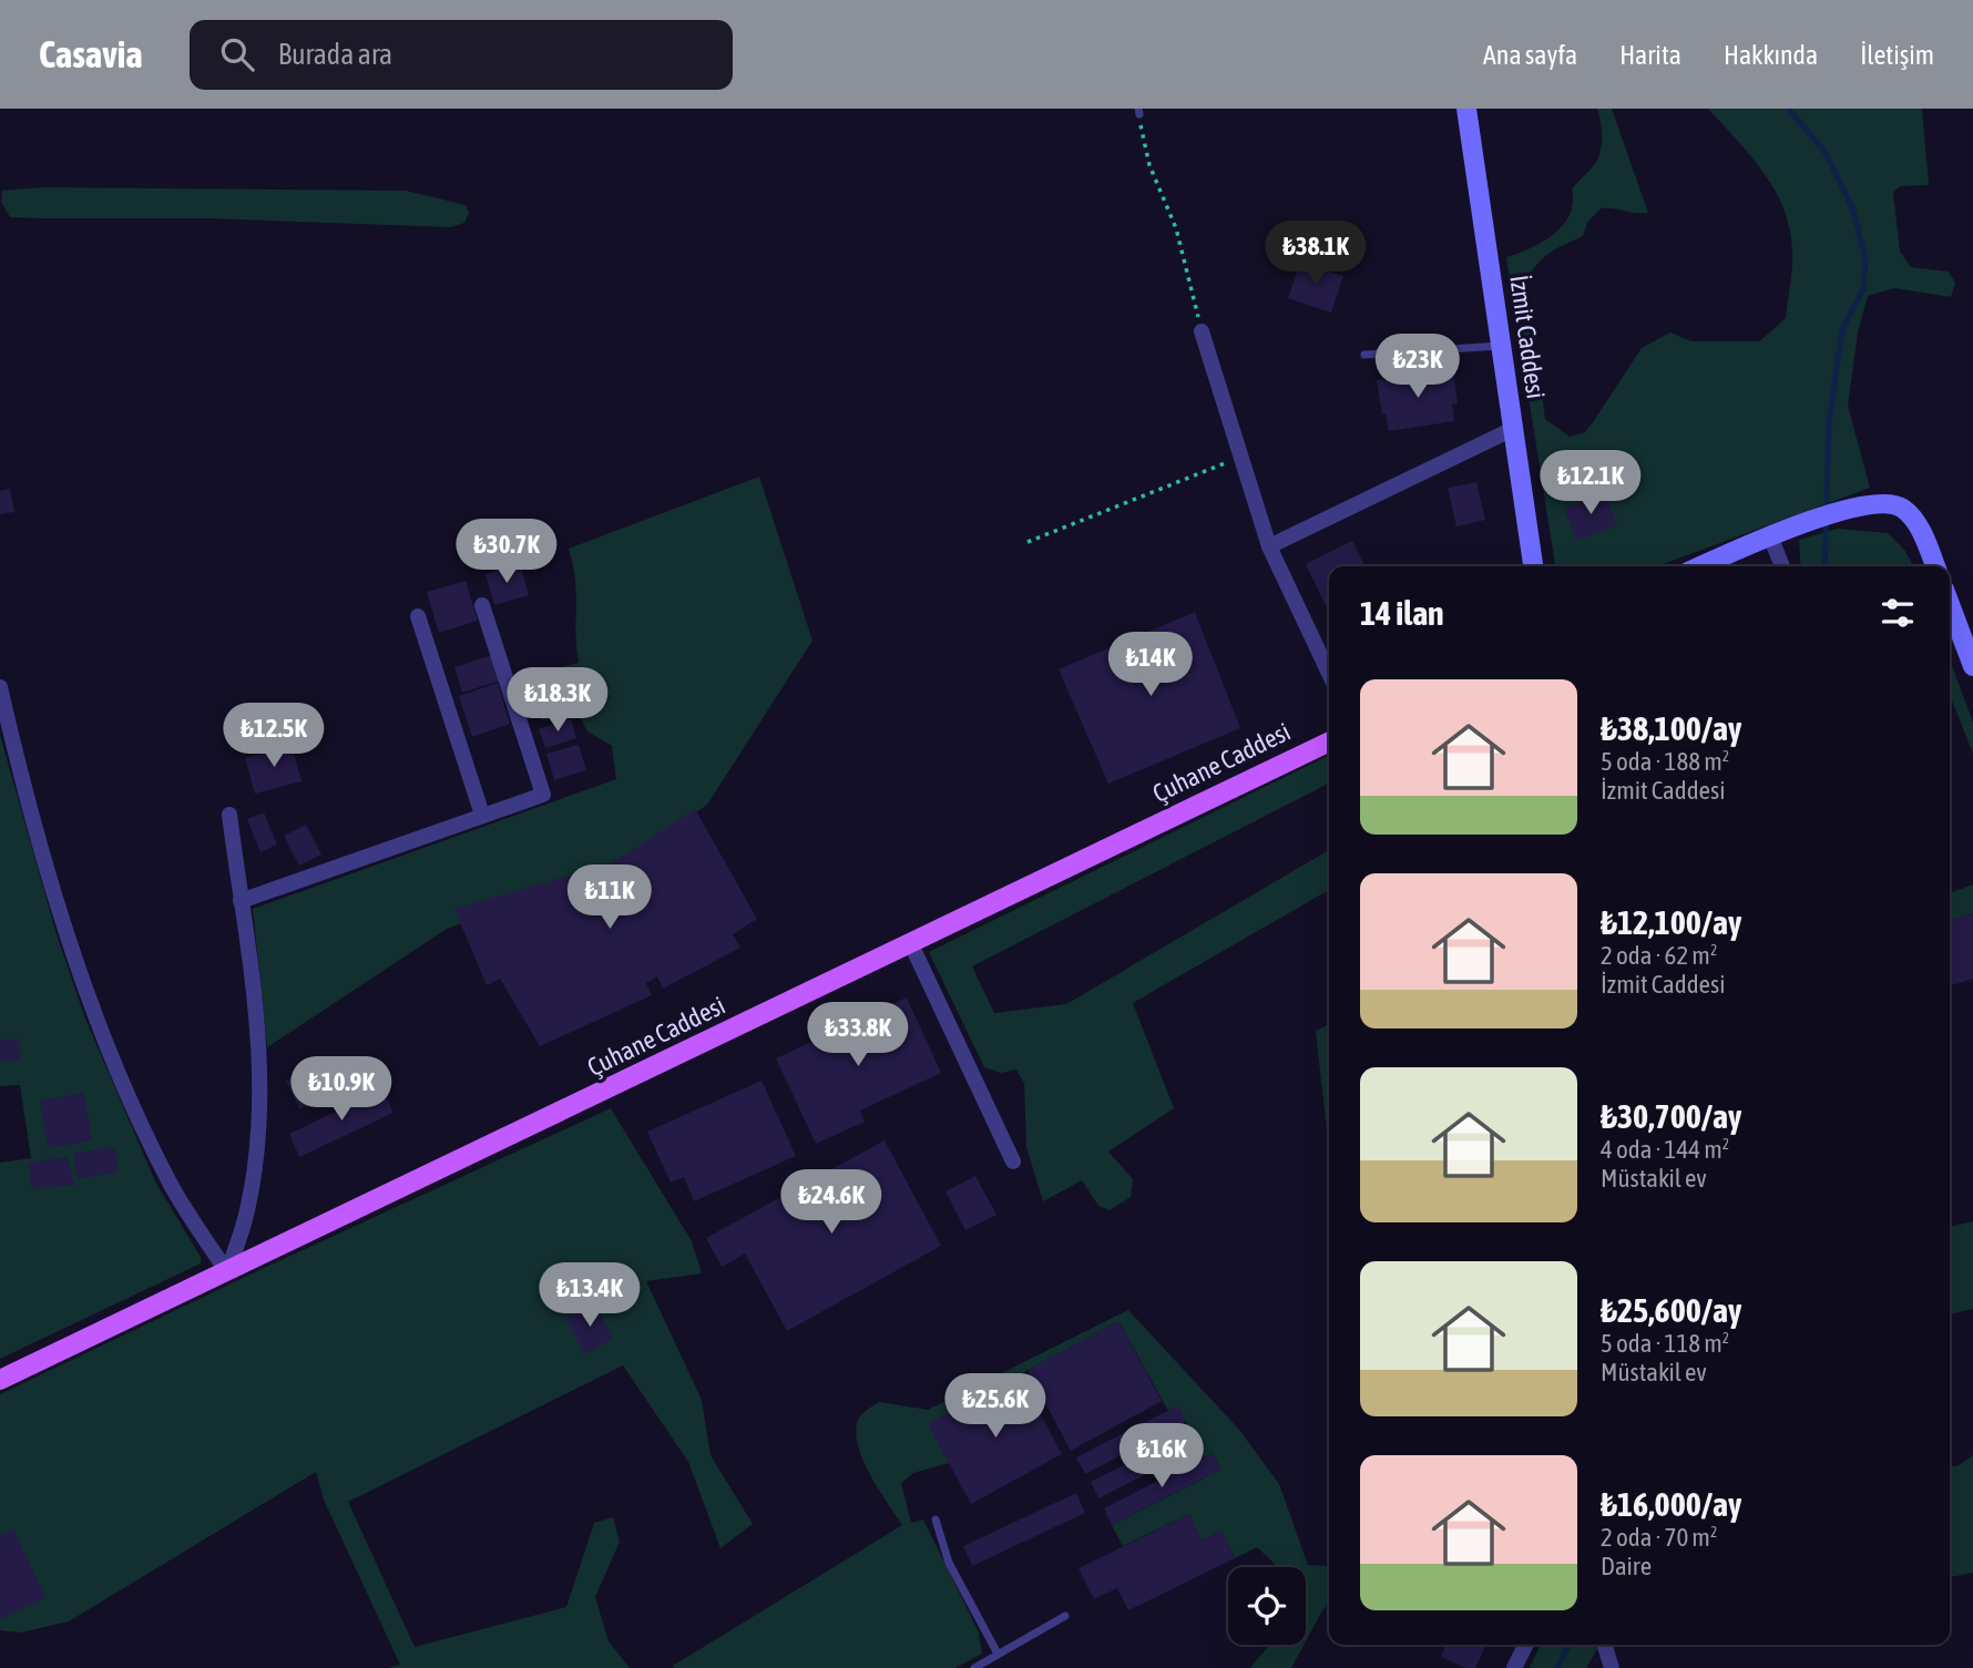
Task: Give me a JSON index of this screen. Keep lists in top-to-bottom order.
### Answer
{
  "streets": {
    "main road": ["İzmit Caddesi", "Çuhane Caddesi"]
  },
  "page": {
    "header": "Casavia",
    "search": "Burada ara",
    "nav": [
      "Ana sayfa",
      "Harita",
      "Hakkında",
      "İletişim"
    ],
    "price": [
      "₺38.1K",
      "₺23K",
      "₺12.1K",
      "₺30.7K",
      "₺14K",
      "₺18.3K",
      "₺12.5K",
      "₺11K",
      "₺33.8K",
      "₺10.9K",
      "₺24.6K",
      "₺13.4K",
      "₺25.6K",
      "₺16K"
    ],
    "heading": "14 ilan",
    "list": [
      {
        "name": "₺38,100/ay",
        "note": "5 oda · 188 m² · İzmit Caddesi"
      },
      {
        "name": "₺12,100/ay",
        "note": "2 oda · 62 m² · İzmit Caddesi"
      },
      {
        "name": "₺30,700/ay",
        "note": "4 oda · 144 m² · Müstakil ev"
      },
      {
        "name": "₺25,600/ay",
        "note": "5 oda · 118 m² · Müstakil ev"
      },
      {
        "name": "₺16,000/ay",
        "note": "2 oda · 70 m² · Daire"
      }
    ]
  }
}
